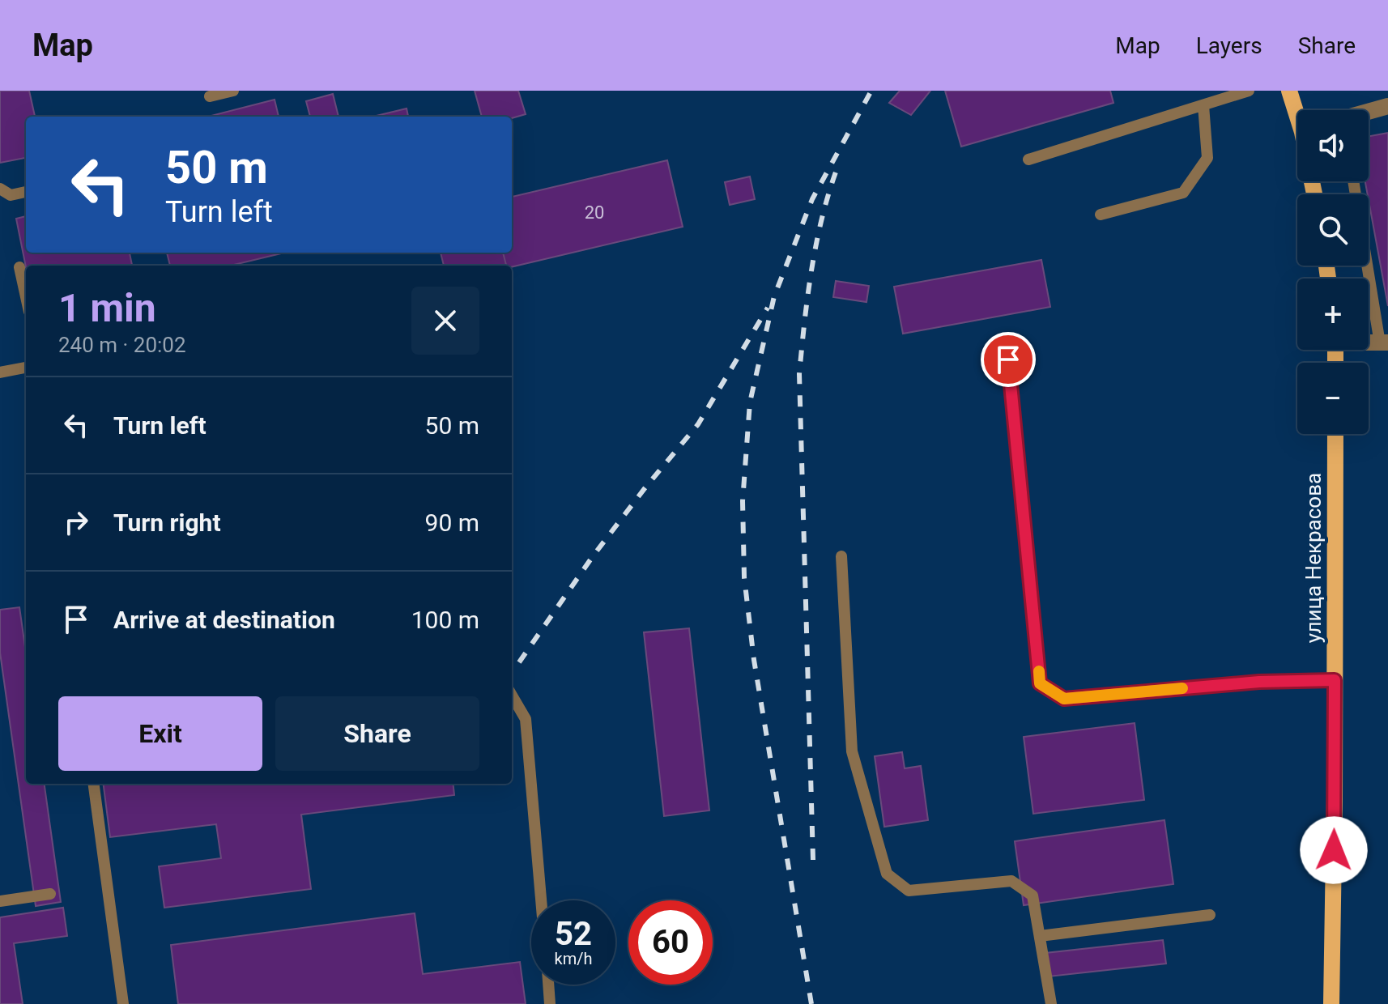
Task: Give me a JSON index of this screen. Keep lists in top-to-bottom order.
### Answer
{
  "streets": {
    "main road": ["улица Некрасова"]
  },
  "house_numbers": ["20"],
  "page": {
    "header": "Map",
    "nav": ["Map", "Layers", "Share"],
    "map_buttons": ["+", "−"],
    "turn": ["50 m", "Turn left"],
    "heading": ["1 min", "240 m · 20:02"],
    "list": [
      {
        "name": "Turn left",
        "value": "50 m"
      },
      {
        "name": "Turn right",
        "value": "90 m"
      },
      {
        "name": "Arrive at destination",
        "value": "100 m"
      }
    ],
    "buttons": ["Exit", "Share"],
    "speed": "52 km/h",
    "limit": "60"
  }
}
